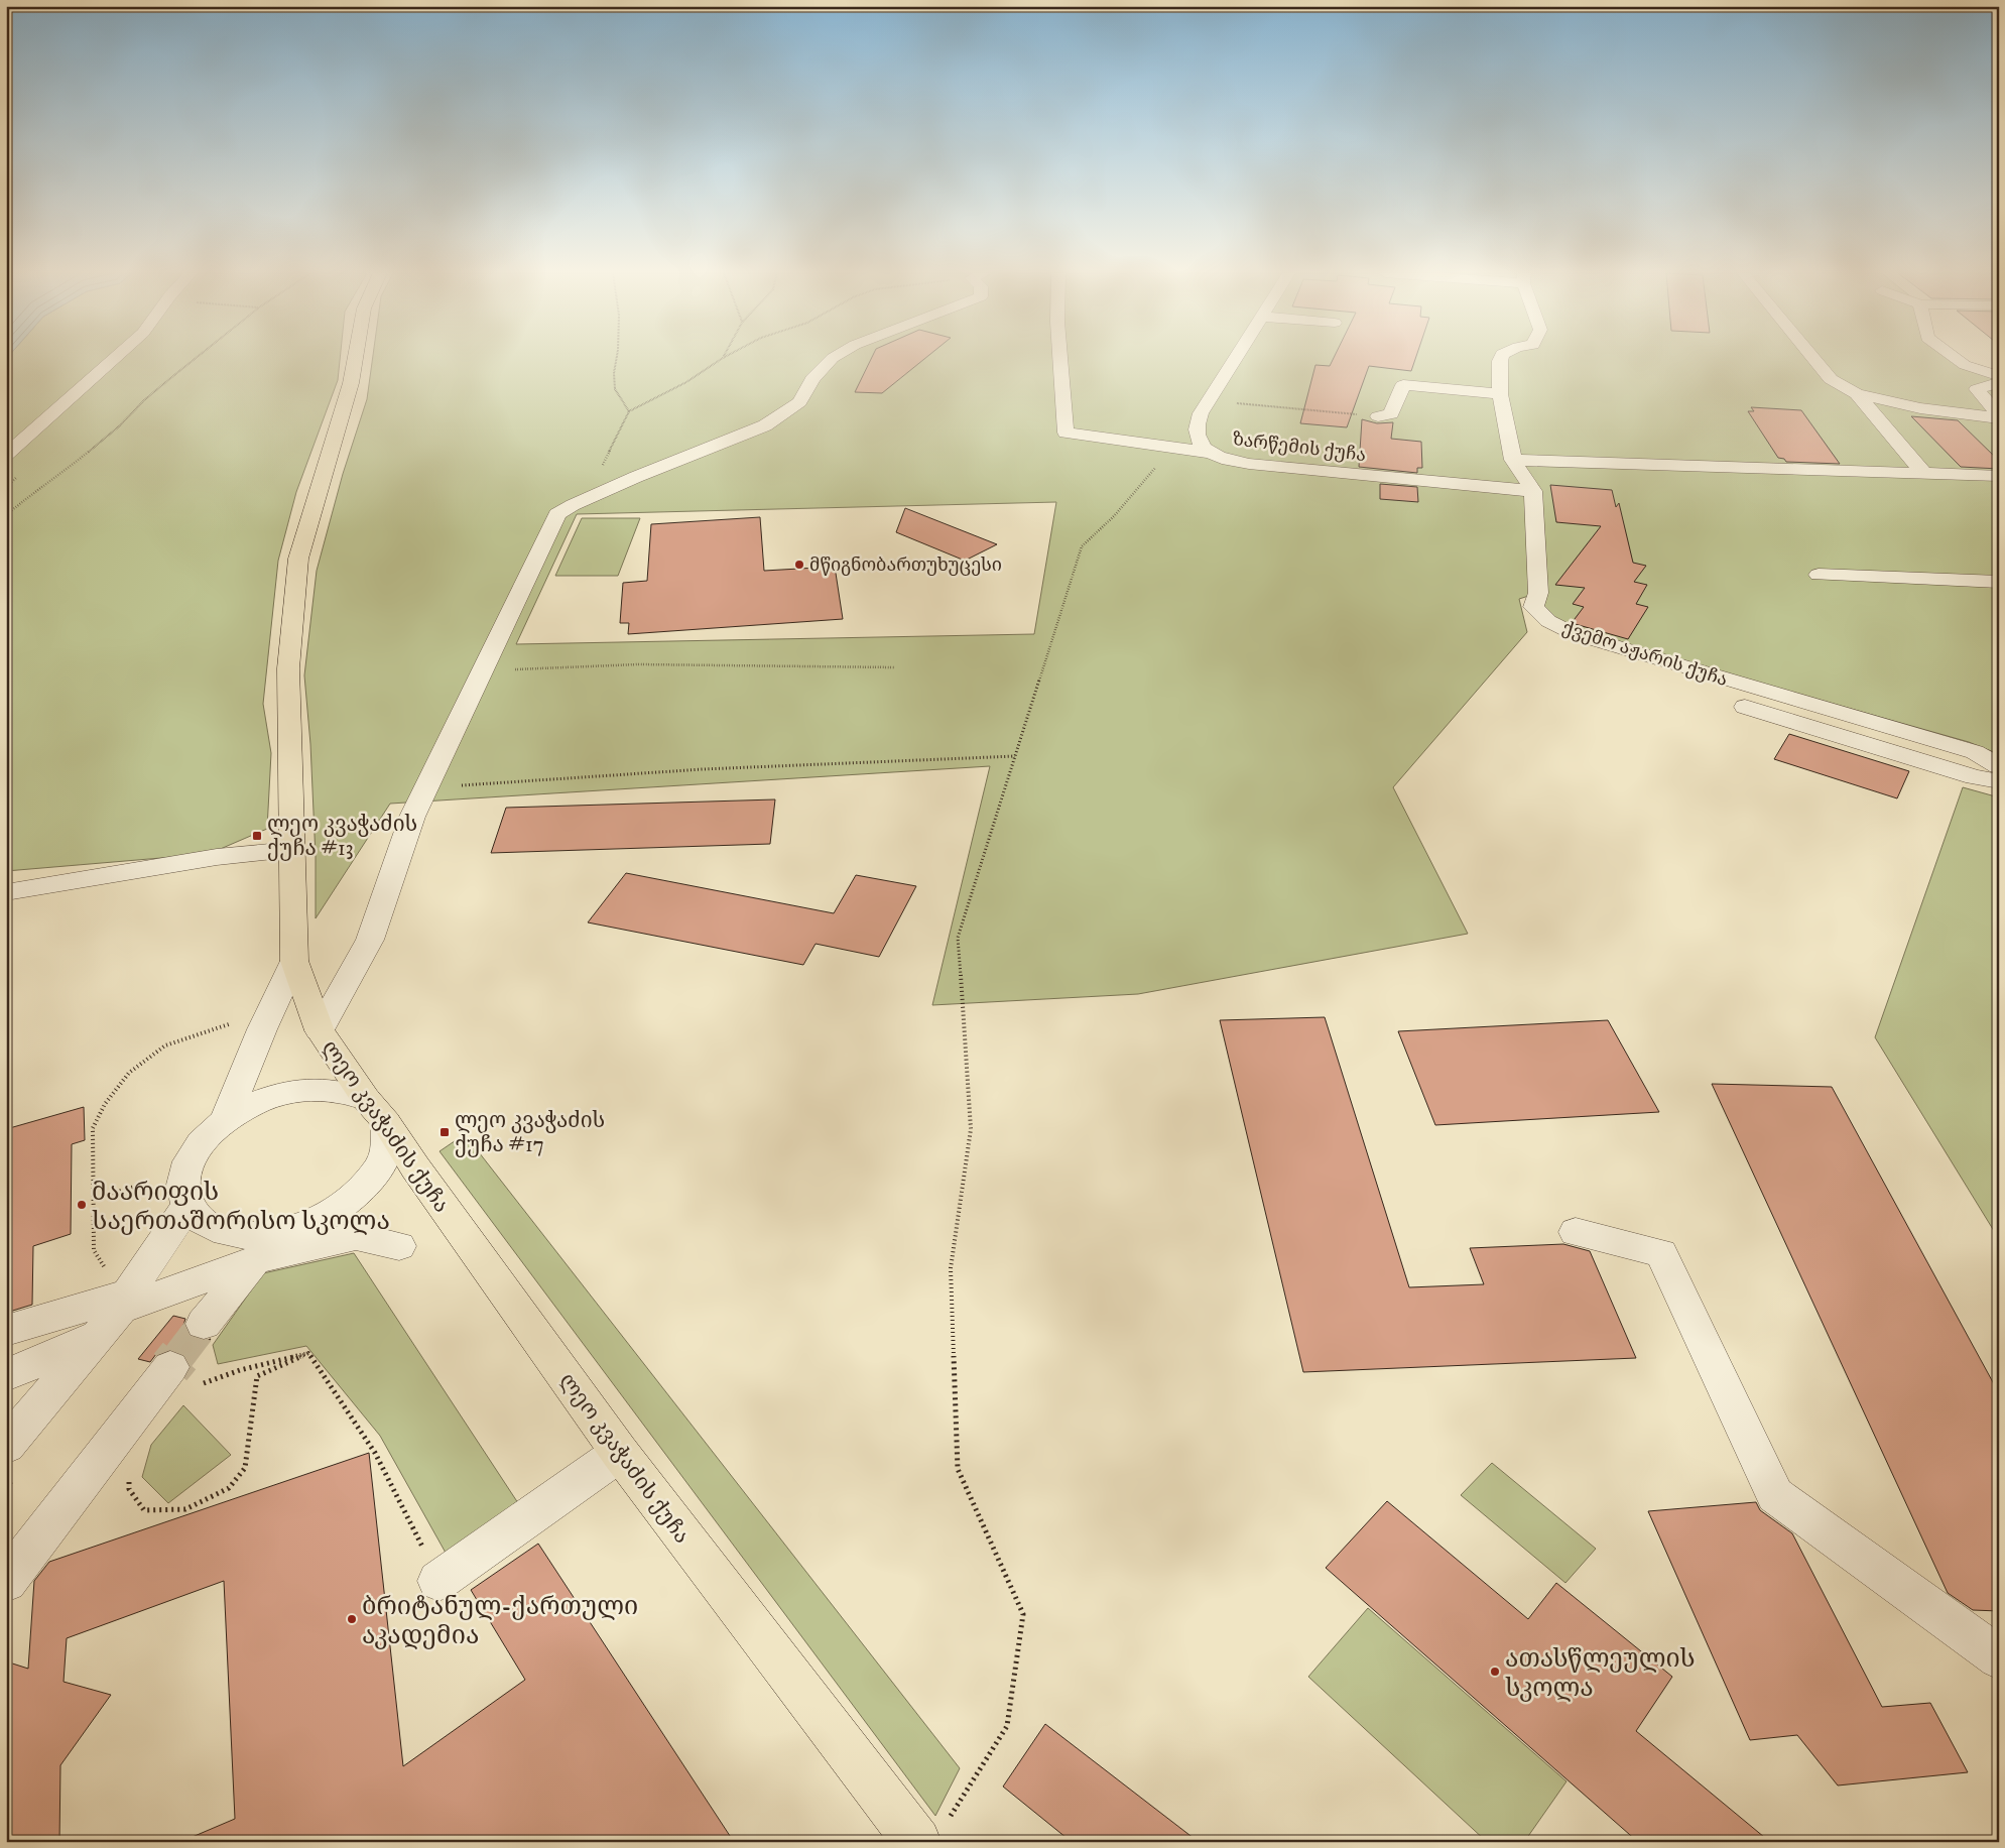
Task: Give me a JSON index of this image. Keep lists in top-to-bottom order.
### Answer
{
  "streets": {
    "main road": ["ლეო კვაჭაძის ქუჩა"],
    "street": ["ზარწემის ქუჩა", "ქვემო აჟარის ქუჩა"]
  },
  "crossings": [
    ["ზარწემის ქუჩა", "ქვემო აჟარის ქუჩა"]
  ],
  "places": {
    "other": [
      "მწიგნობართუხუცესი",
      "მაარიფის საერთაშორისო სკოლა",
      "ბრიტანულ-ქართული აკადემია",
      "ათასწლეულის სკოლა"
    ],
    "transit": ["ლეო კვაჭაძის ქუჩა #13", "ლეო კვაჭაძის ქუჩა #17"]
  }
}
